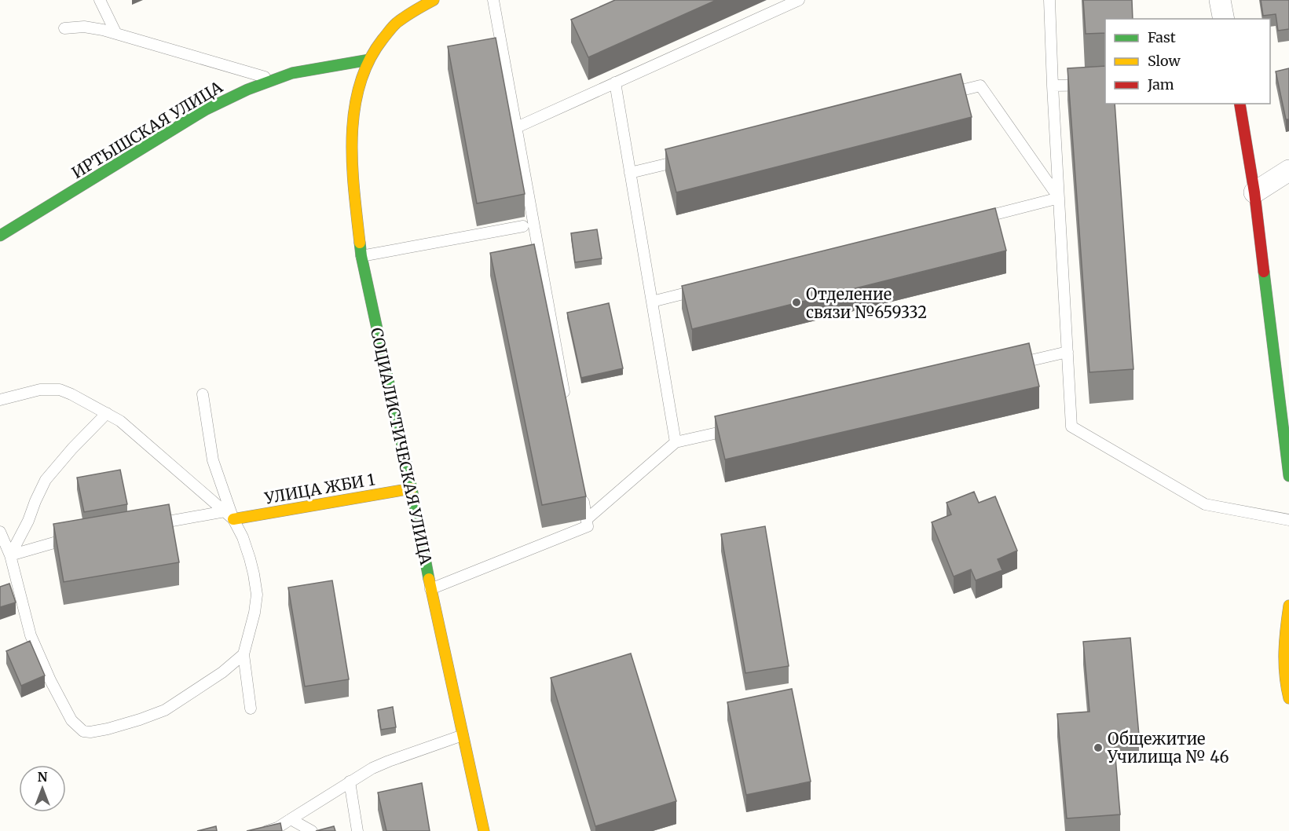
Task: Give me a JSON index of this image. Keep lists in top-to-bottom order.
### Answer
{
  "streets": {
    "street": ["ИРТЫШСКАЯ УЛИЦА", "СОЦИАЛИСТИЧЕСКАЯ УЛИЦА", "УЛИЦА ЖБИ 1"]
  },
  "crossings": [
    ["ИРТЫШСКАЯ УЛИЦА", "СОЦИАЛИСТИЧЕСКАЯ УЛИЦА"],
    ["СОЦИАЛИСТИЧЕСКАЯ УЛИЦА", "УЛИЦА ЖБИ 1"]
  ],
  "places": ["Отделение связи №659332", "Общежитие Училища № 46"],
  "legend": ["Fast", "Slow", "Jam"],
  "north": "top"
}
